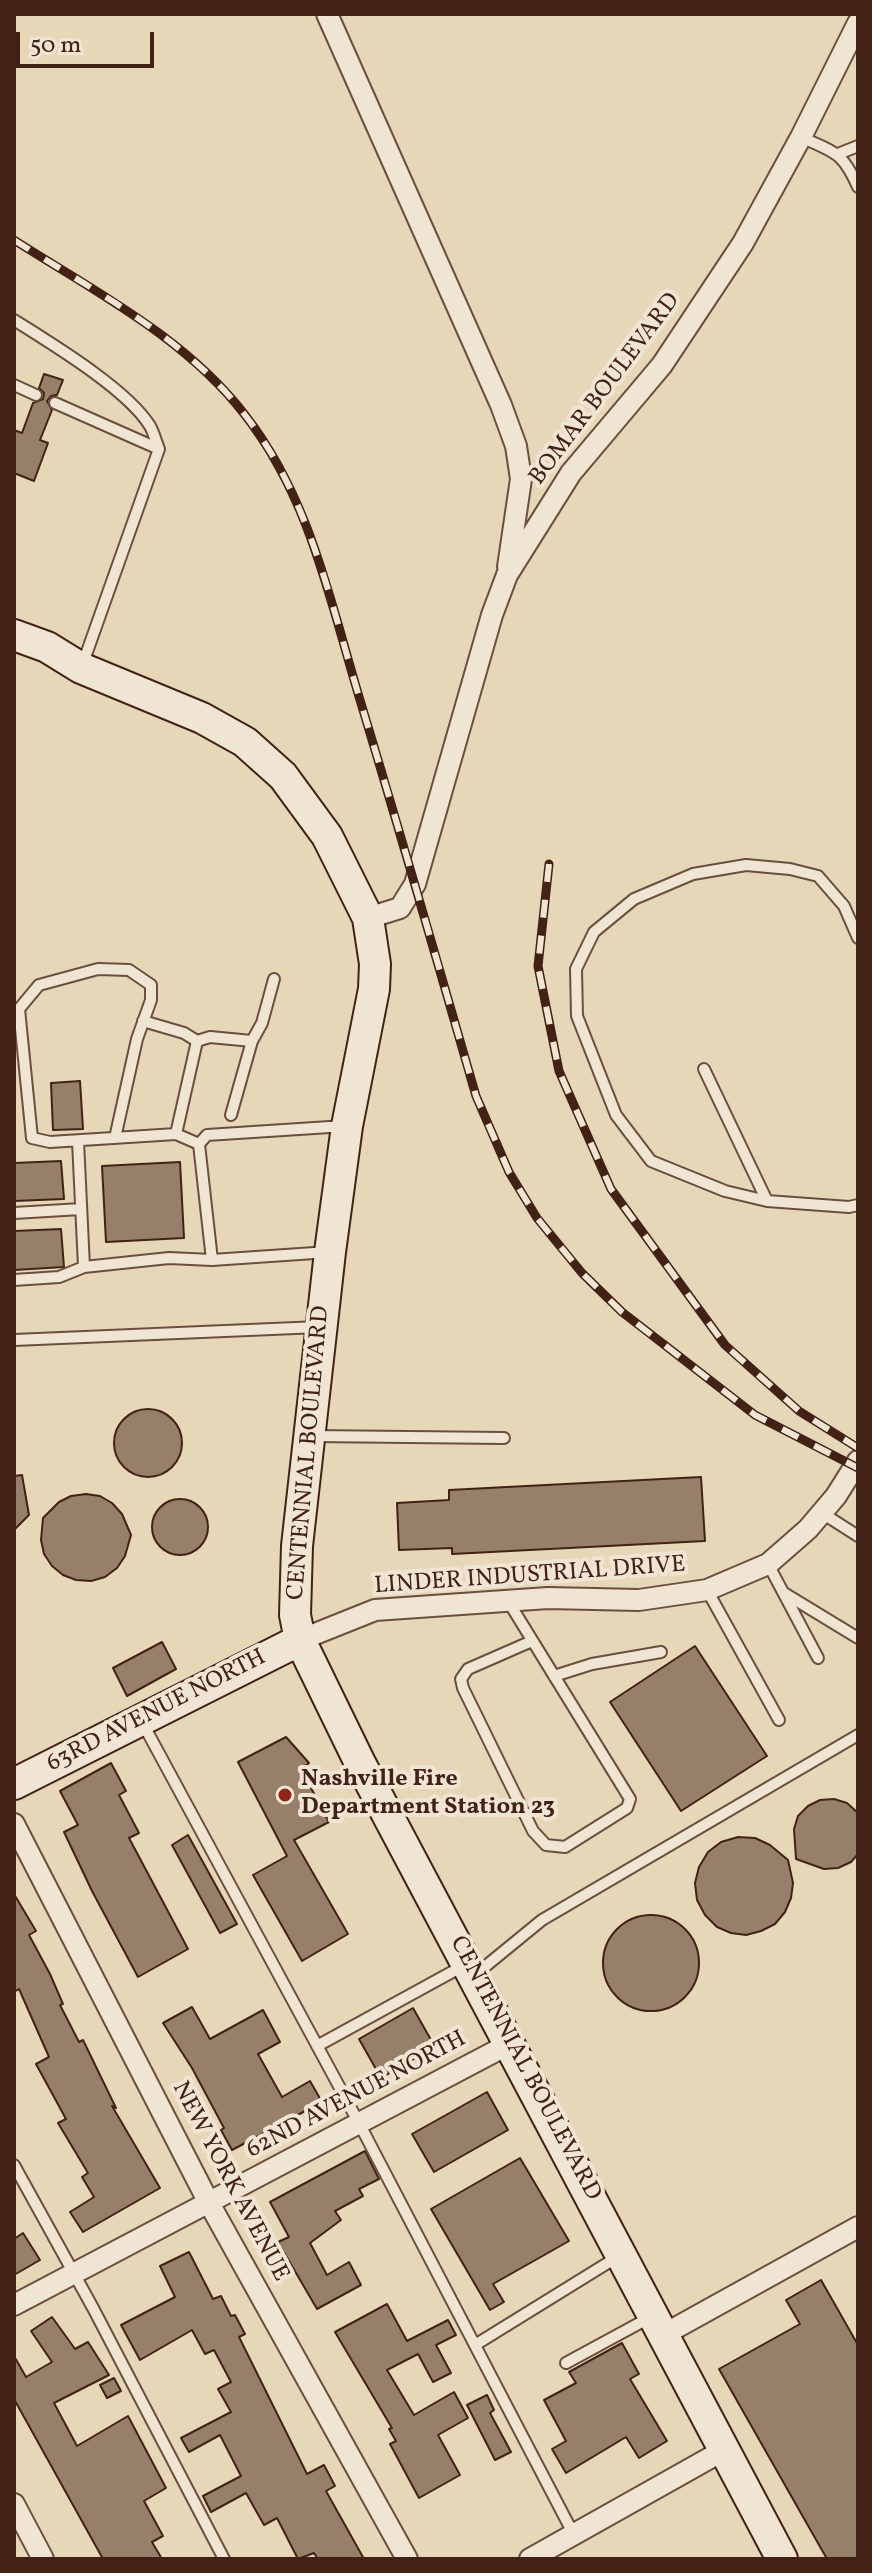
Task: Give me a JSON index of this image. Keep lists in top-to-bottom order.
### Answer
{
  "streets": {
    "main road": ["CENTENNIAL BOULEVARD", "63RD AVENUE NORTH"],
    "street": [
      "BOMAR BOULEVARD",
      "LINDER INDUSTRIAL DRIVE",
      "62ND AVENUE NORTH",
      "NEW YORK AVENUE"
    ]
  },
  "crossings": [
    ["BOMAR BOULEVARD", "CENTENNIAL BOULEVARD"],
    ["CENTENNIAL BOULEVARD", "LINDER INDUSTRIAL DRIVE"],
    ["CENTENNIAL BOULEVARD", "63RD AVENUE NORTH"],
    ["CENTENNIAL BOULEVARD", "62ND AVENUE NORTH"],
    ["LINDER INDUSTRIAL DRIVE", "63RD AVENUE NORTH"],
    ["62ND AVENUE NORTH", "NEW YORK AVENUE"]
  ],
  "places": ["Nashville Fire Department Station 23"],
  "scale_bar": "50 m"
}
